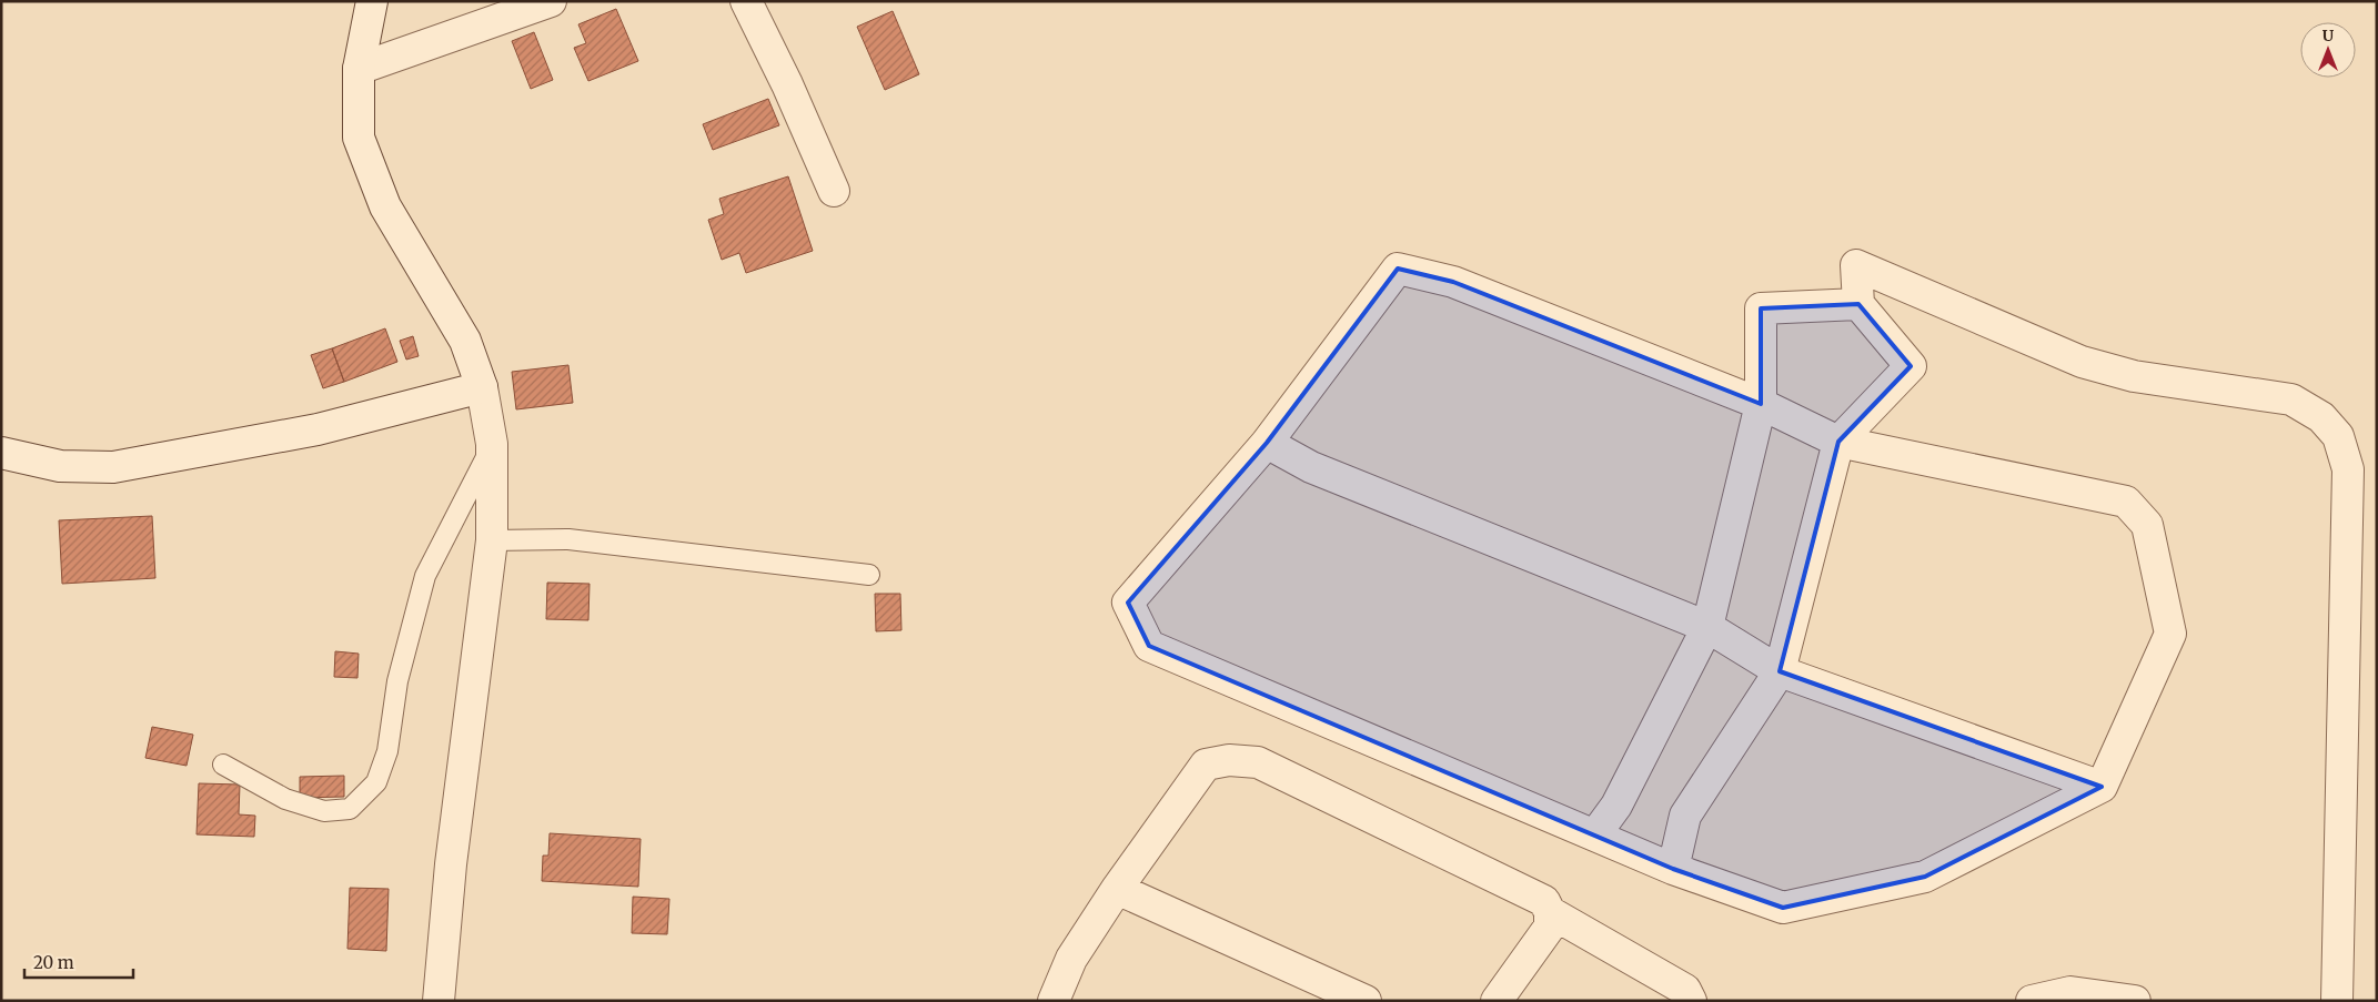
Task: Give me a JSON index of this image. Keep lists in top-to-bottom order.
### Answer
{
  "scale_bar": "20 m",
  "north": "top"
}
